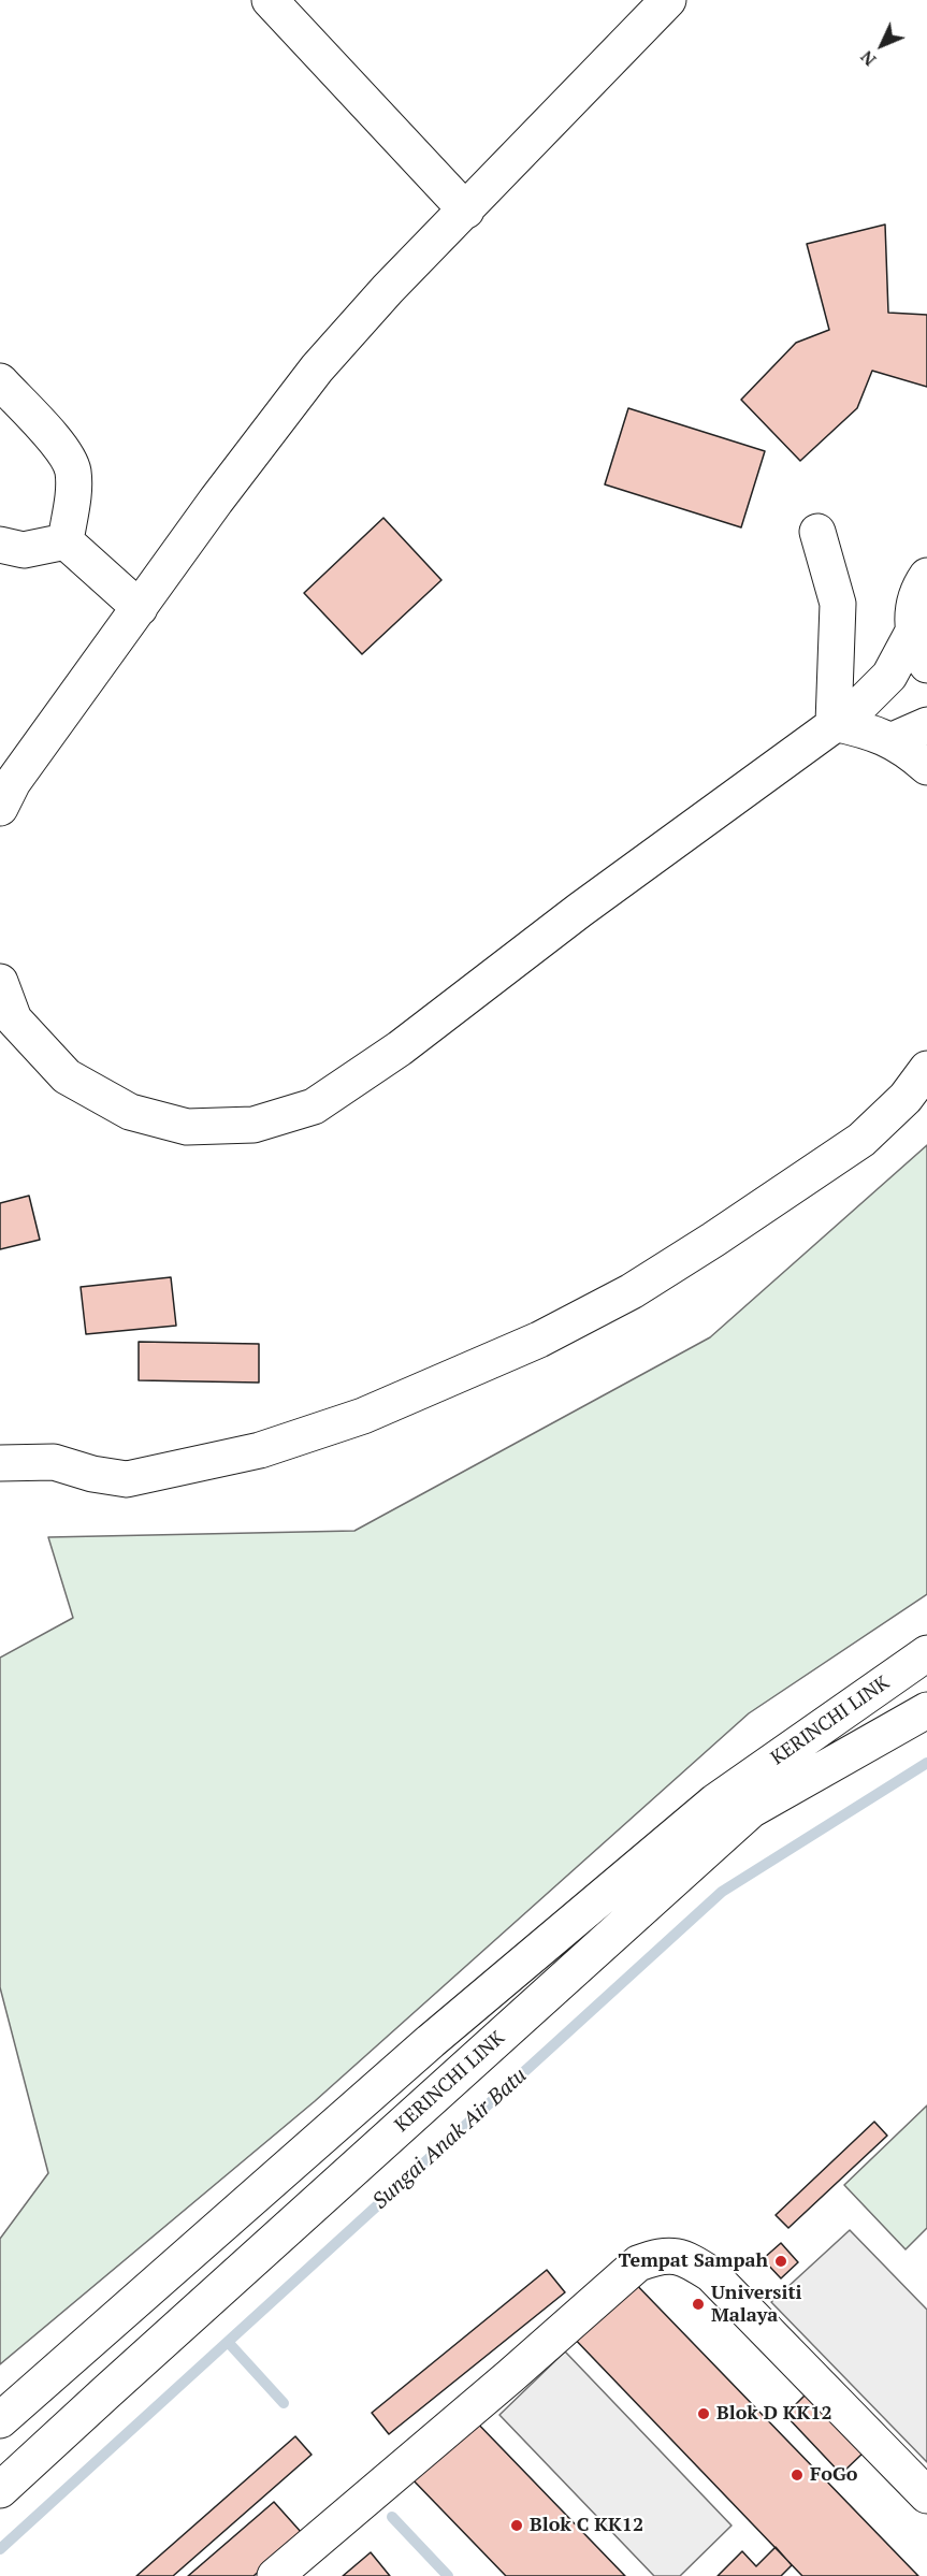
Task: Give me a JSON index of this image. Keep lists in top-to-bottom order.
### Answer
{
  "streets": {
    "main road": ["KERINCHI LINK"]
  },
  "water": ["Sungai Anak Air Batu"],
  "places": [
    "Tempat Sampah",
    "Universiti Malaya",
    "Blok D KK12",
    "FoGo",
    "Blok C KK12"
  ],
  "north": "bottom left"
}
